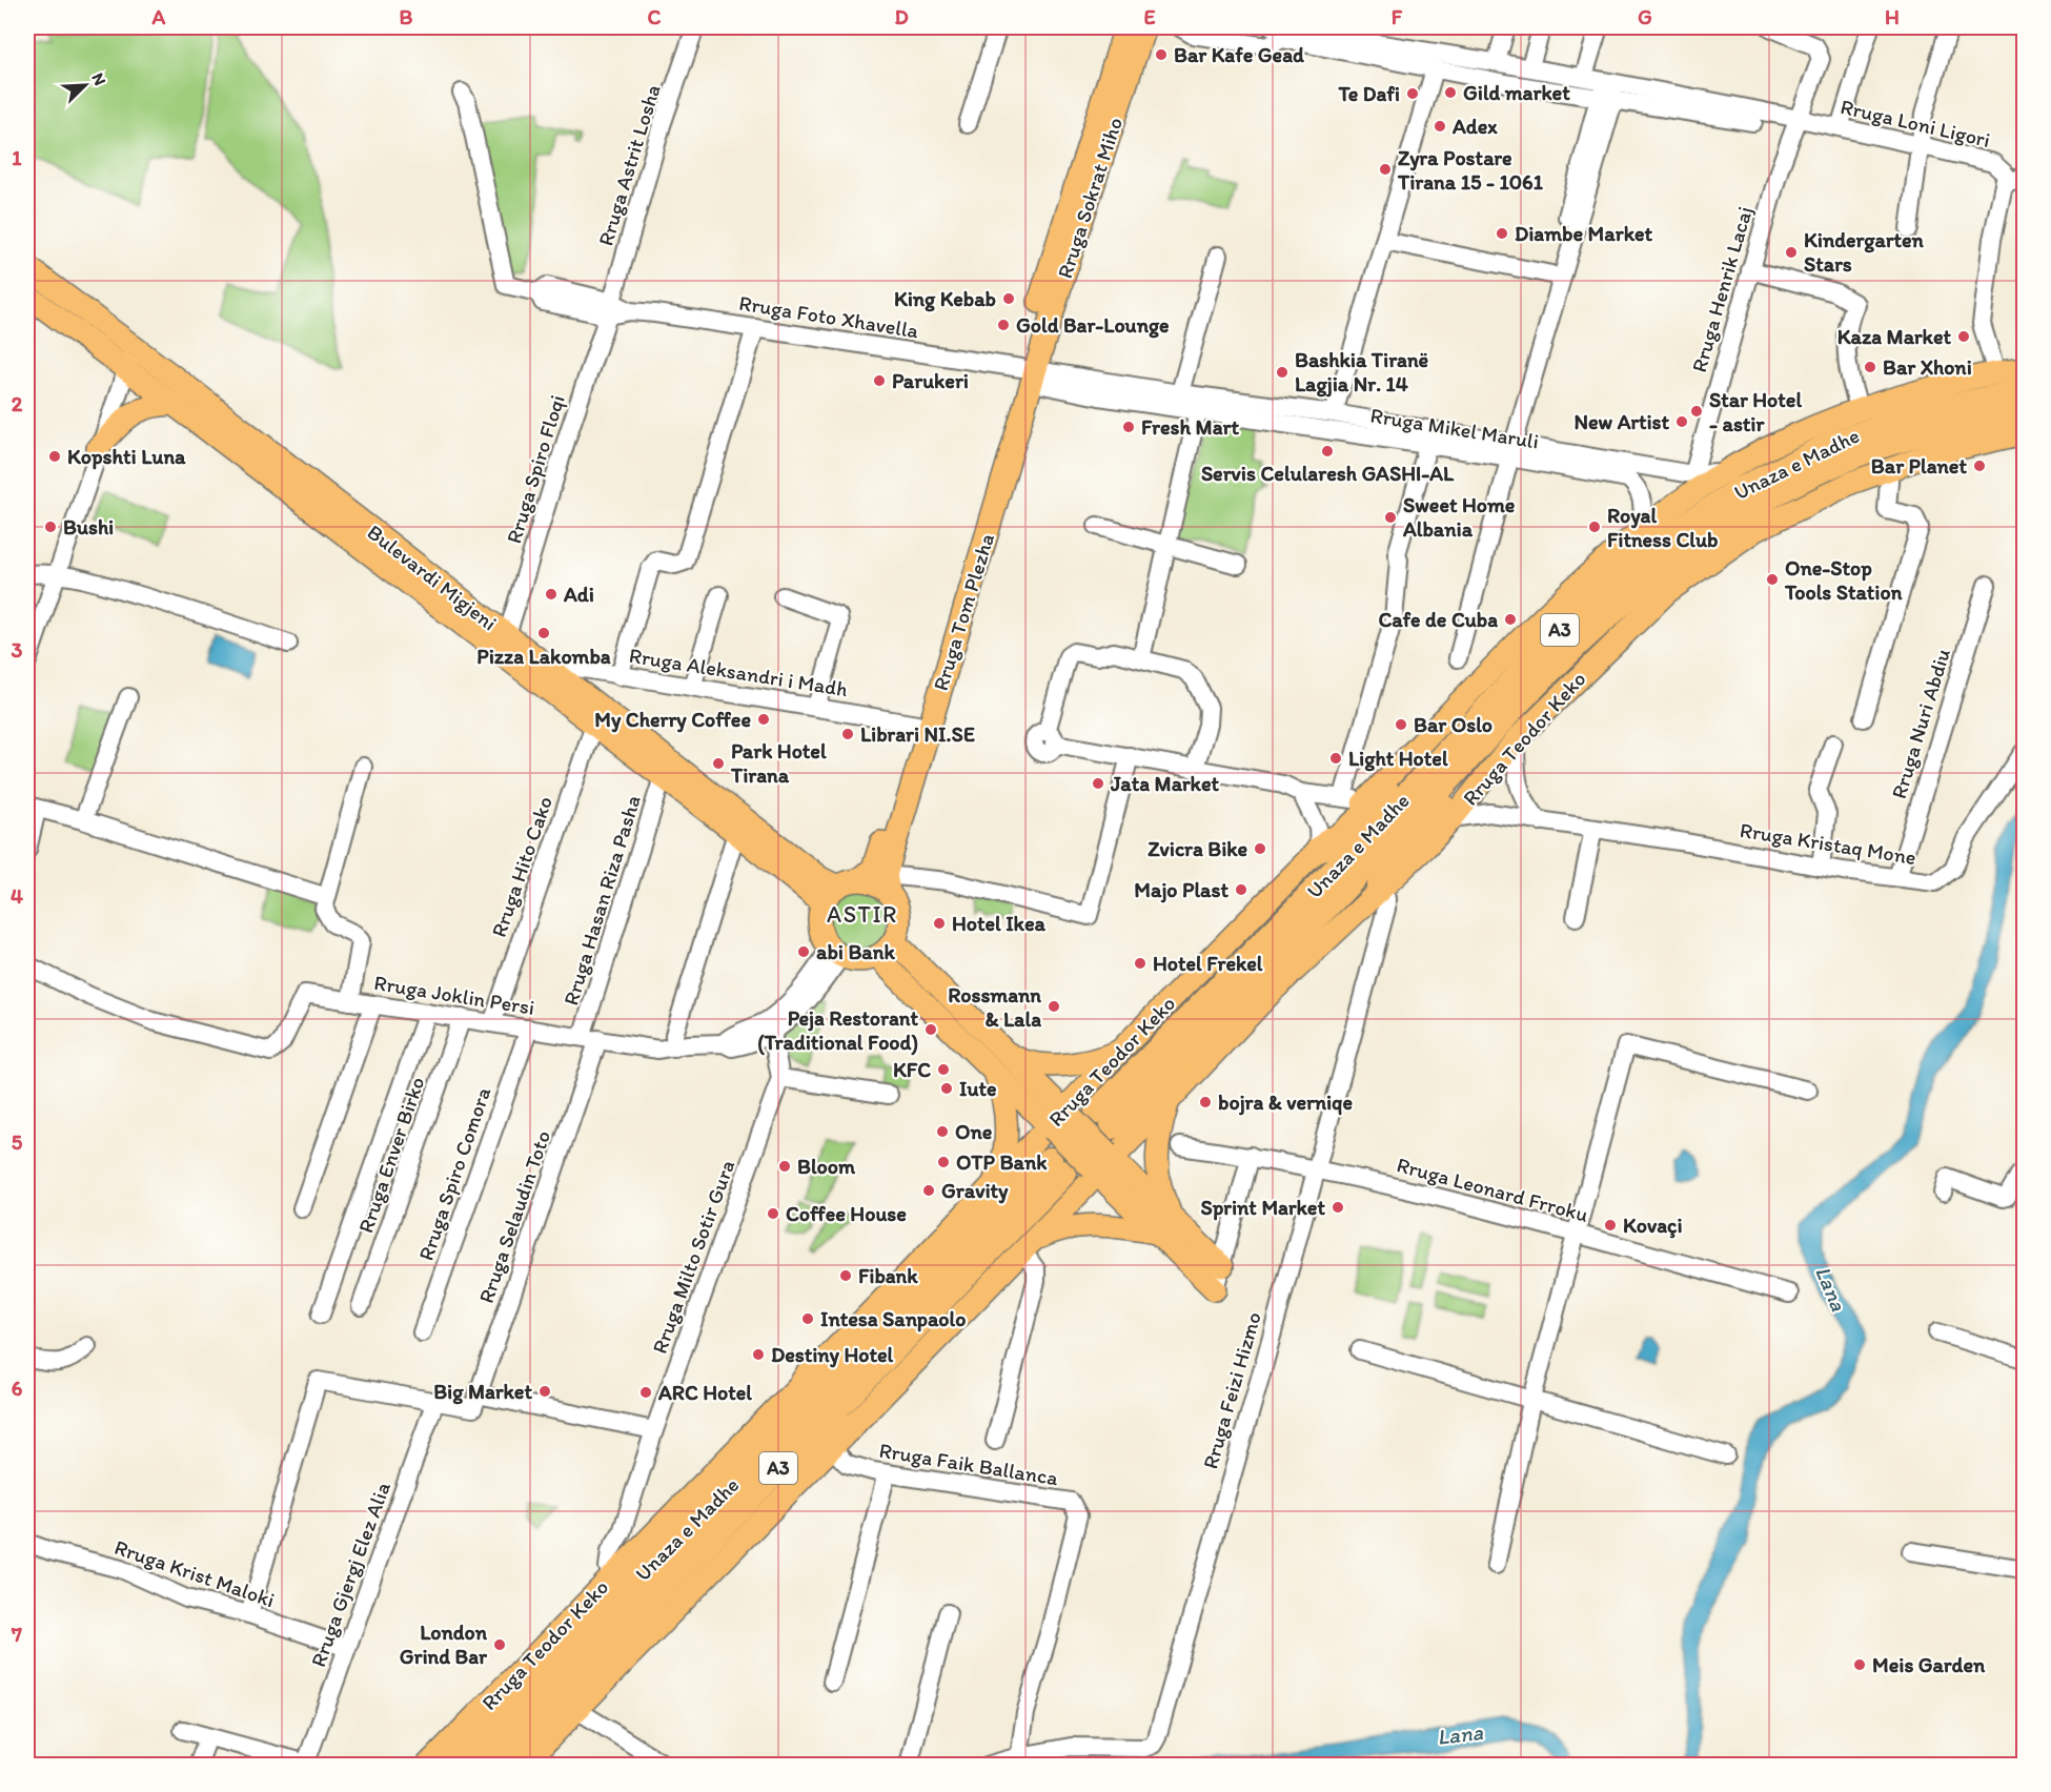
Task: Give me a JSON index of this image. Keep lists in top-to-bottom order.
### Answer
{
  "streets": {
    "highway": ["Unaza e Madhe", "A3"],
    "main road": [
      "Rruga Sokrat Miho",
      "Bulevardi Migjeni",
      "Rruga Tom Plezha",
      "Rruga Teodor Keko"
    ],
    "street": [
      "Rruga Loni Ligori",
      "Rruga Astrit Losha",
      "Rruga Henrik Lacaj",
      "Rruga Foto Xhavella",
      "Rruga Mikel Maruli",
      "Rruga Spiro Floqi",
      "Rruga Aleksandri i Madh",
      "Rruga Nuri Abdiu",
      "Rruga Kristaq Mone",
      "Rruga Hito Cako",
      "Rruga Hasan Riza Pasha",
      "Rruga Joklin Persi",
      "Rruga Enver Birko",
      "Rruga Spiro Comora",
      "Rruga Leonard Frroku",
      "Rruga Selaudin Toto",
      "Rruga Milto Sotir Gura",
      "Rruga Feizi Hizmo",
      "Rruga Faik Ballanca",
      "Rruga Krist Maloki",
      "Rruga Gjergj Elez Alia"
    ]
  },
  "crossings": [
    ["Rruga Loni Ligori", "Rruga Henrik Lacaj"],
    ["Rruga Astrit Losha", "Rruga Foto Xhavella"],
    ["Rruga Astrit Losha", "Rruga Spiro Floqi"],
    ["Rruga Sokrat Miho", "Rruga Foto Xhavella"],
    ["Rruga Sokrat Miho", "Rruga Mikel Maruli"],
    ["Rruga Sokrat Miho", "Rruga Tom Plezha"],
    ["Rruga Henrik Lacaj", "Rruga Mikel Maruli"],
    ["Rruga Foto Xhavella", "Rruga Mikel Maruli"],
    ["Rruga Foto Xhavella", "Rruga Spiro Floqi"],
    ["Rruga Foto Xhavella", "Rruga Tom Plezha"],
    ["Rruga Mikel Maruli", "Rruga Tom Plezha"],
    ["Rruga Mikel Maruli", "Rruga Teodor Keko"],
    ["Rruga Spiro Floqi", "Bulevardi Migjeni"],
    ["Bulevardi Migjeni", "Rruga Tom Plezha"],
    ["Bulevardi Migjeni", "Rruga Aleksandri i Madh"],
    ["Bulevardi Migjeni", "Rruga Hito Cako"],
    ["Bulevardi Migjeni", "Rruga Hasan Riza Pasha"],
    ["Bulevardi Migjeni", "Rruga Joklin Persi"],
    ["Rruga Tom Plezha", "Rruga Aleksandri i Madh"],
    ["Rruga Tom Plezha", "Rruga Joklin Persi"],
    ["Rruga Nuri Abdiu", "Rruga Kristaq Mone"],
    ["Rruga Teodor Keko", "Rruga Kristaq Mone"],
    ["Rruga Teodor Keko", "Rruga Milto Sotir Gura"],
    ["Rruga Teodor Keko", "Rruga Feizi Hizmo"],
    ["Rruga Teodor Keko", "Rruga Faik Ballanca"],
    ["Rruga Hito Cako", "Rruga Joklin Persi"],
    ["Rruga Hasan Riza Pasha", "Rruga Joklin Persi"],
    ["Rruga Hasan Riza Pasha", "Rruga Selaudin Toto"],
    ["Rruga Joklin Persi", "Rruga Enver Birko"],
    ["Rruga Joklin Persi", "Rruga Spiro Comora"],
    ["Rruga Joklin Persi", "Rruga Selaudin Toto"],
    ["Rruga Leonard Frroku", "Rruga Feizi Hizmo"],
    ["Rruga Feizi Hizmo", "Rruga Faik Ballanca"],
    ["Rruga Krist Maloki", "Rruga Gjergj Elez Alia"]
  ],
  "districts": ["ASTIR"],
  "water": ["Lana"],
  "places": [
    "Bar Kafe Gead",
    "Gild market",
    "Te Dafi",
    "Adex",
    "Zyra Postare Tirana 15 - 1061",
    "Diambe Market",
    "Kindergarten Stars",
    "King Kebab",
    "Gold Bar-Lounge",
    "Kaza Market",
    "Bar Xhoni",
    "Bashkia Tiranë Lagjia Nr. 14",
    "Parukeri",
    "Star Hotel - astir",
    "New Artist",
    "Fresh Mart",
    "Servis Celularesh GASHI-AL",
    "Kopshti Luna",
    "Bar Planet",
    "Sweet Home Albania",
    "Bushi",
    "Royal Fitness Club",
    "One-Stop Tools Station",
    "Adi",
    "Cafe de Cuba",
    "Pizza Lakomba",
    "My Cherry Coffee",
    "Bar Oslo",
    "Librari NI.SE",
    "Light Hotel",
    "Park Hotel Tirana",
    "Jata Market",
    "Zvicra Bike",
    "Majo Plast",
    "Hotel Ikea",
    "abi Bank",
    "Hotel Frekel",
    "Rossmann & Lala",
    "Peja Restorant (Traditional Food)",
    "KFC",
    "Iute",
    "bojra & verniqe",
    "One",
    "OTP Bank",
    "Bloom",
    "Gravity",
    "Sprint Market",
    "Coffee House",
    "Kovaçi",
    "Fibank",
    "Intesa Sanpaolo",
    "Destiny Hotel",
    "Big Market",
    "ARC Hotel",
    "London Grind Bar",
    "Meis Garden"
  ],
  "north": "top right",
  "grid": {
    "columns": [
      "A",
      "B",
      "C",
      "D",
      "E",
      "F",
      "G",
      "H"
    ],
    "rows": [
      "1",
      "2",
      "3",
      "4",
      "5",
      "6",
      "7"
    ]
  }
}
